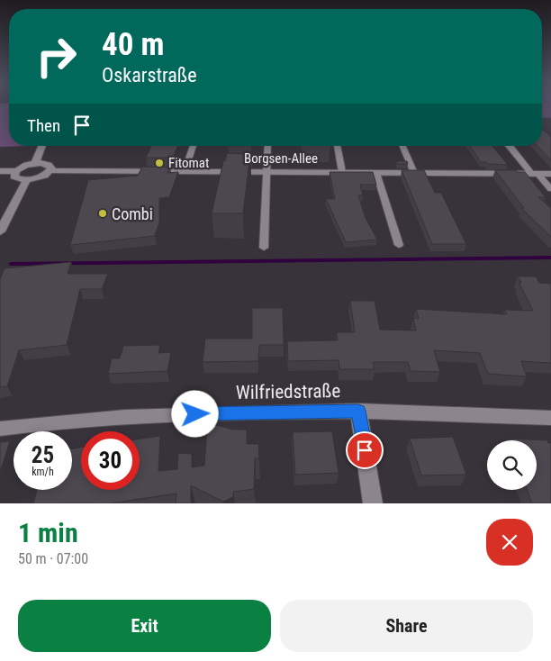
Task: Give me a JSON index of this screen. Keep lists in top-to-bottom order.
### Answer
{
  "streets": {
    "street": ["Borgsen-Allee", "Wilfriedstraße"]
  },
  "places": ["Fitomat", "Combi"],
  "page": {
    "turn": ["40 m", "Oskarstraße"],
    "then": "Then",
    "speed": "25 km/h",
    "limit": "30",
    "heading": ["1 min", "50 m · 07:00"],
    "buttons": ["Exit", "Share"]
  }
}
